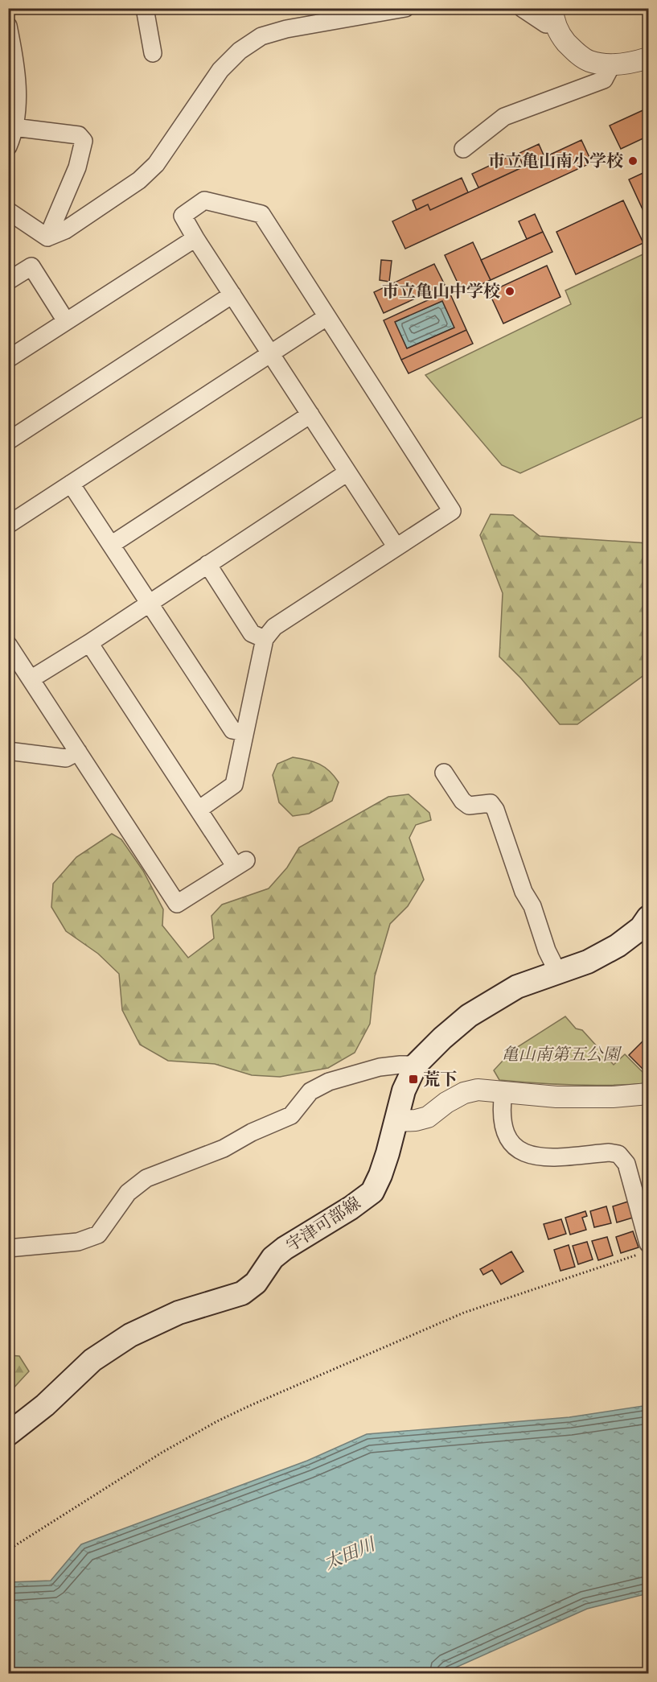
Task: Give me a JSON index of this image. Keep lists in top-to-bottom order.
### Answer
{
  "streets": {
    "main road": ["宇津可部線"]
  },
  "water": ["太田川"],
  "parks": ["亀山南第五公園"],
  "places": {
    "other": ["市立亀山南小学校", "市立亀山中学校"],
    "transit": ["荒下"]
  }
}
